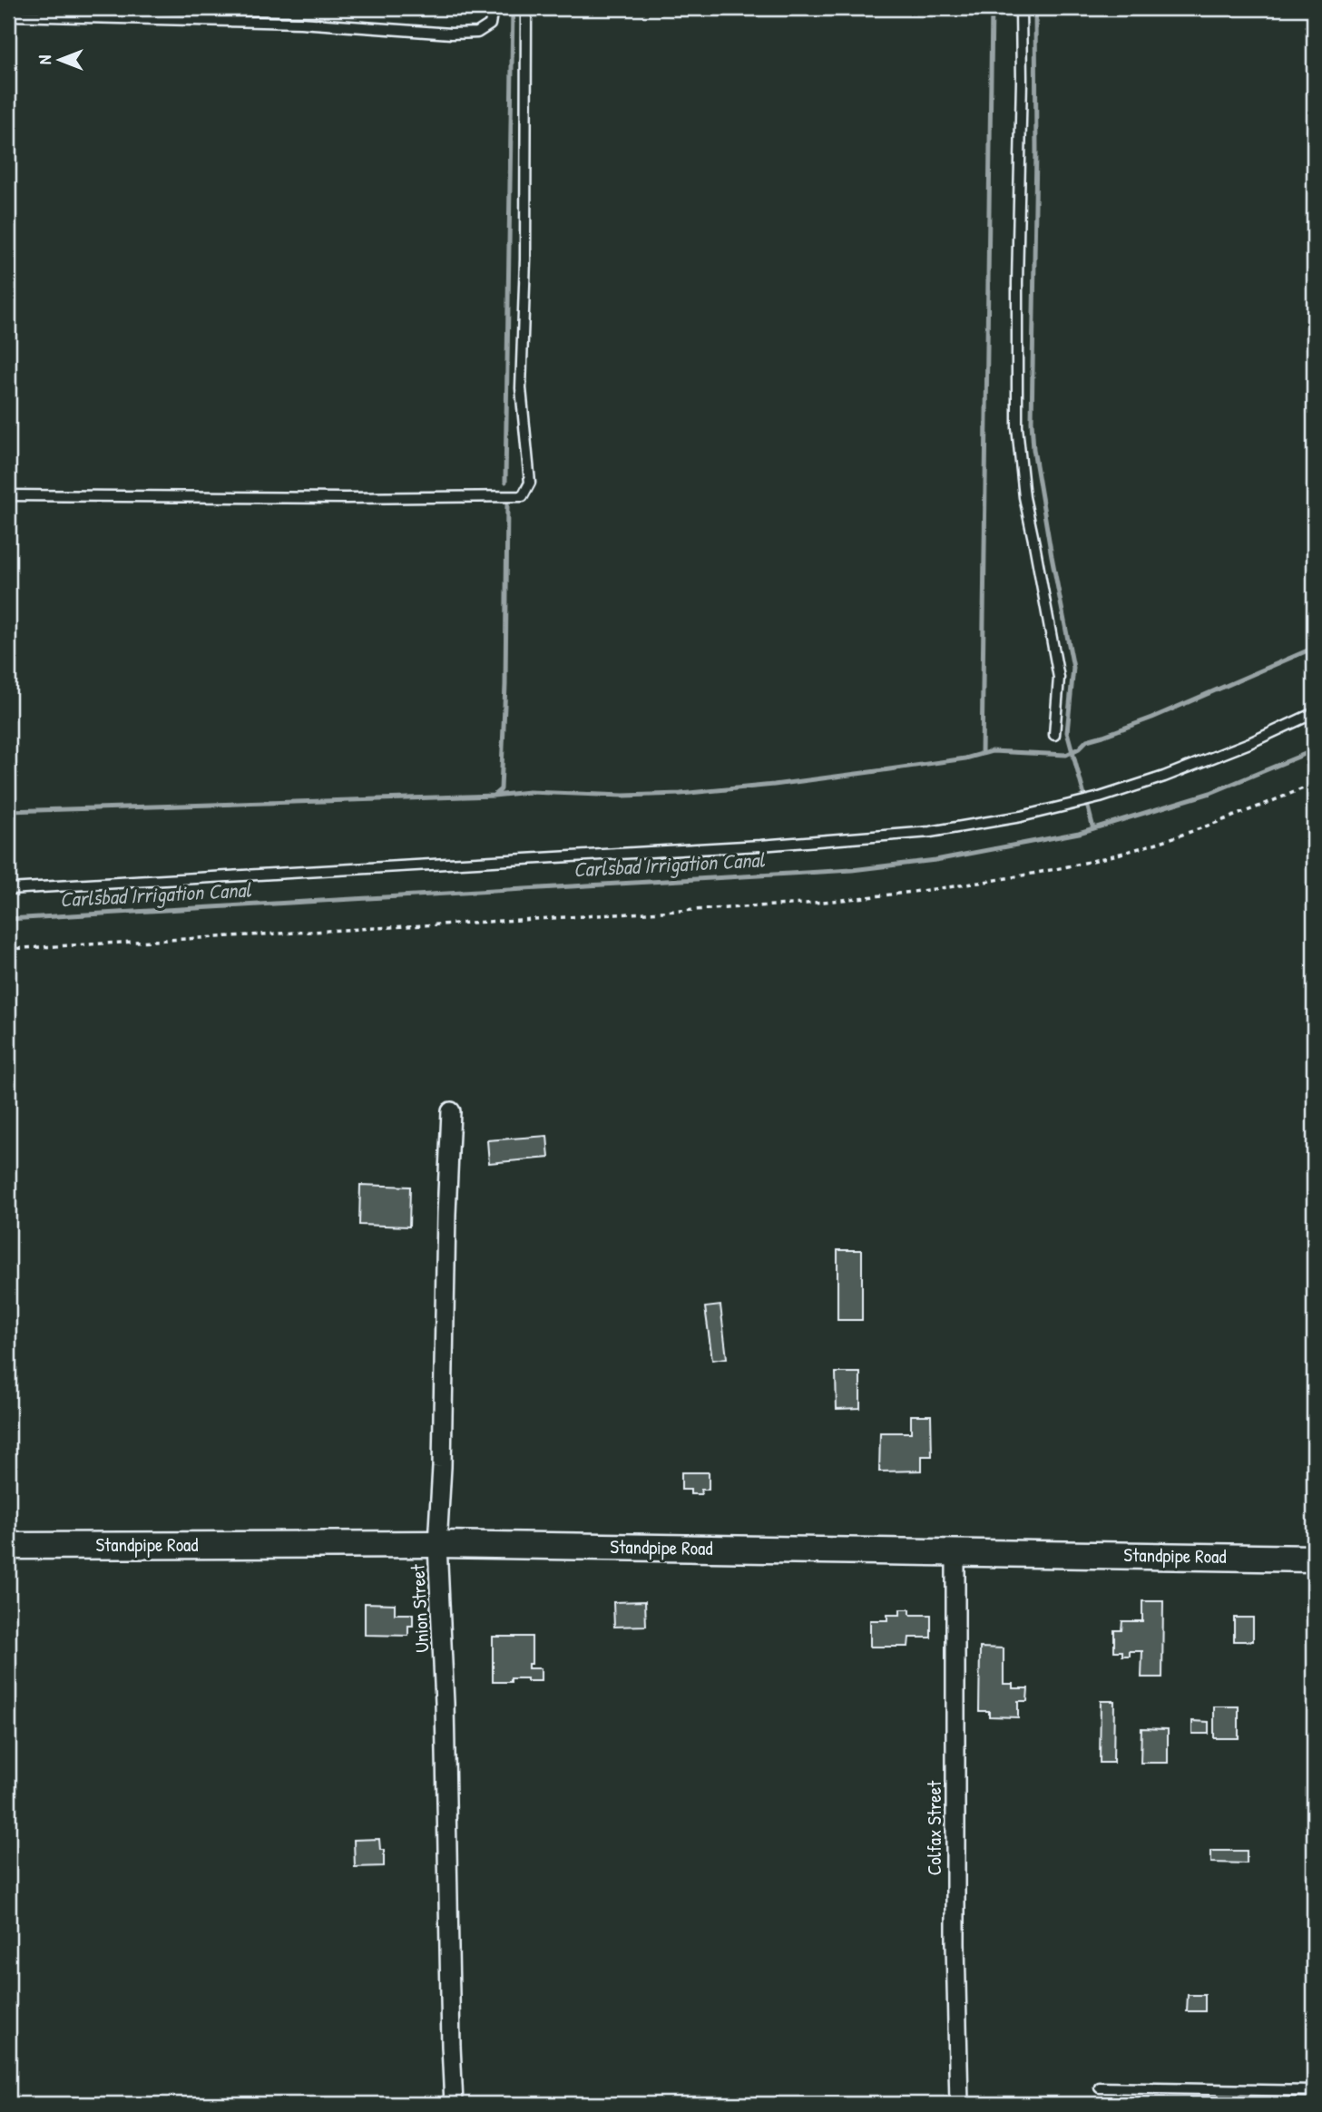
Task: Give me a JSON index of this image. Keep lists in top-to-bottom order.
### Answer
{
  "streets": {
    "street": ["Standpipe Road", "Union Street", "Colfax Street"]
  },
  "crossings": [
    ["Standpipe Road", "Union Street"],
    ["Standpipe Road", "Colfax Street"]
  ],
  "water": ["Carlsbad Irrigation Canal"],
  "north": "left"
}
